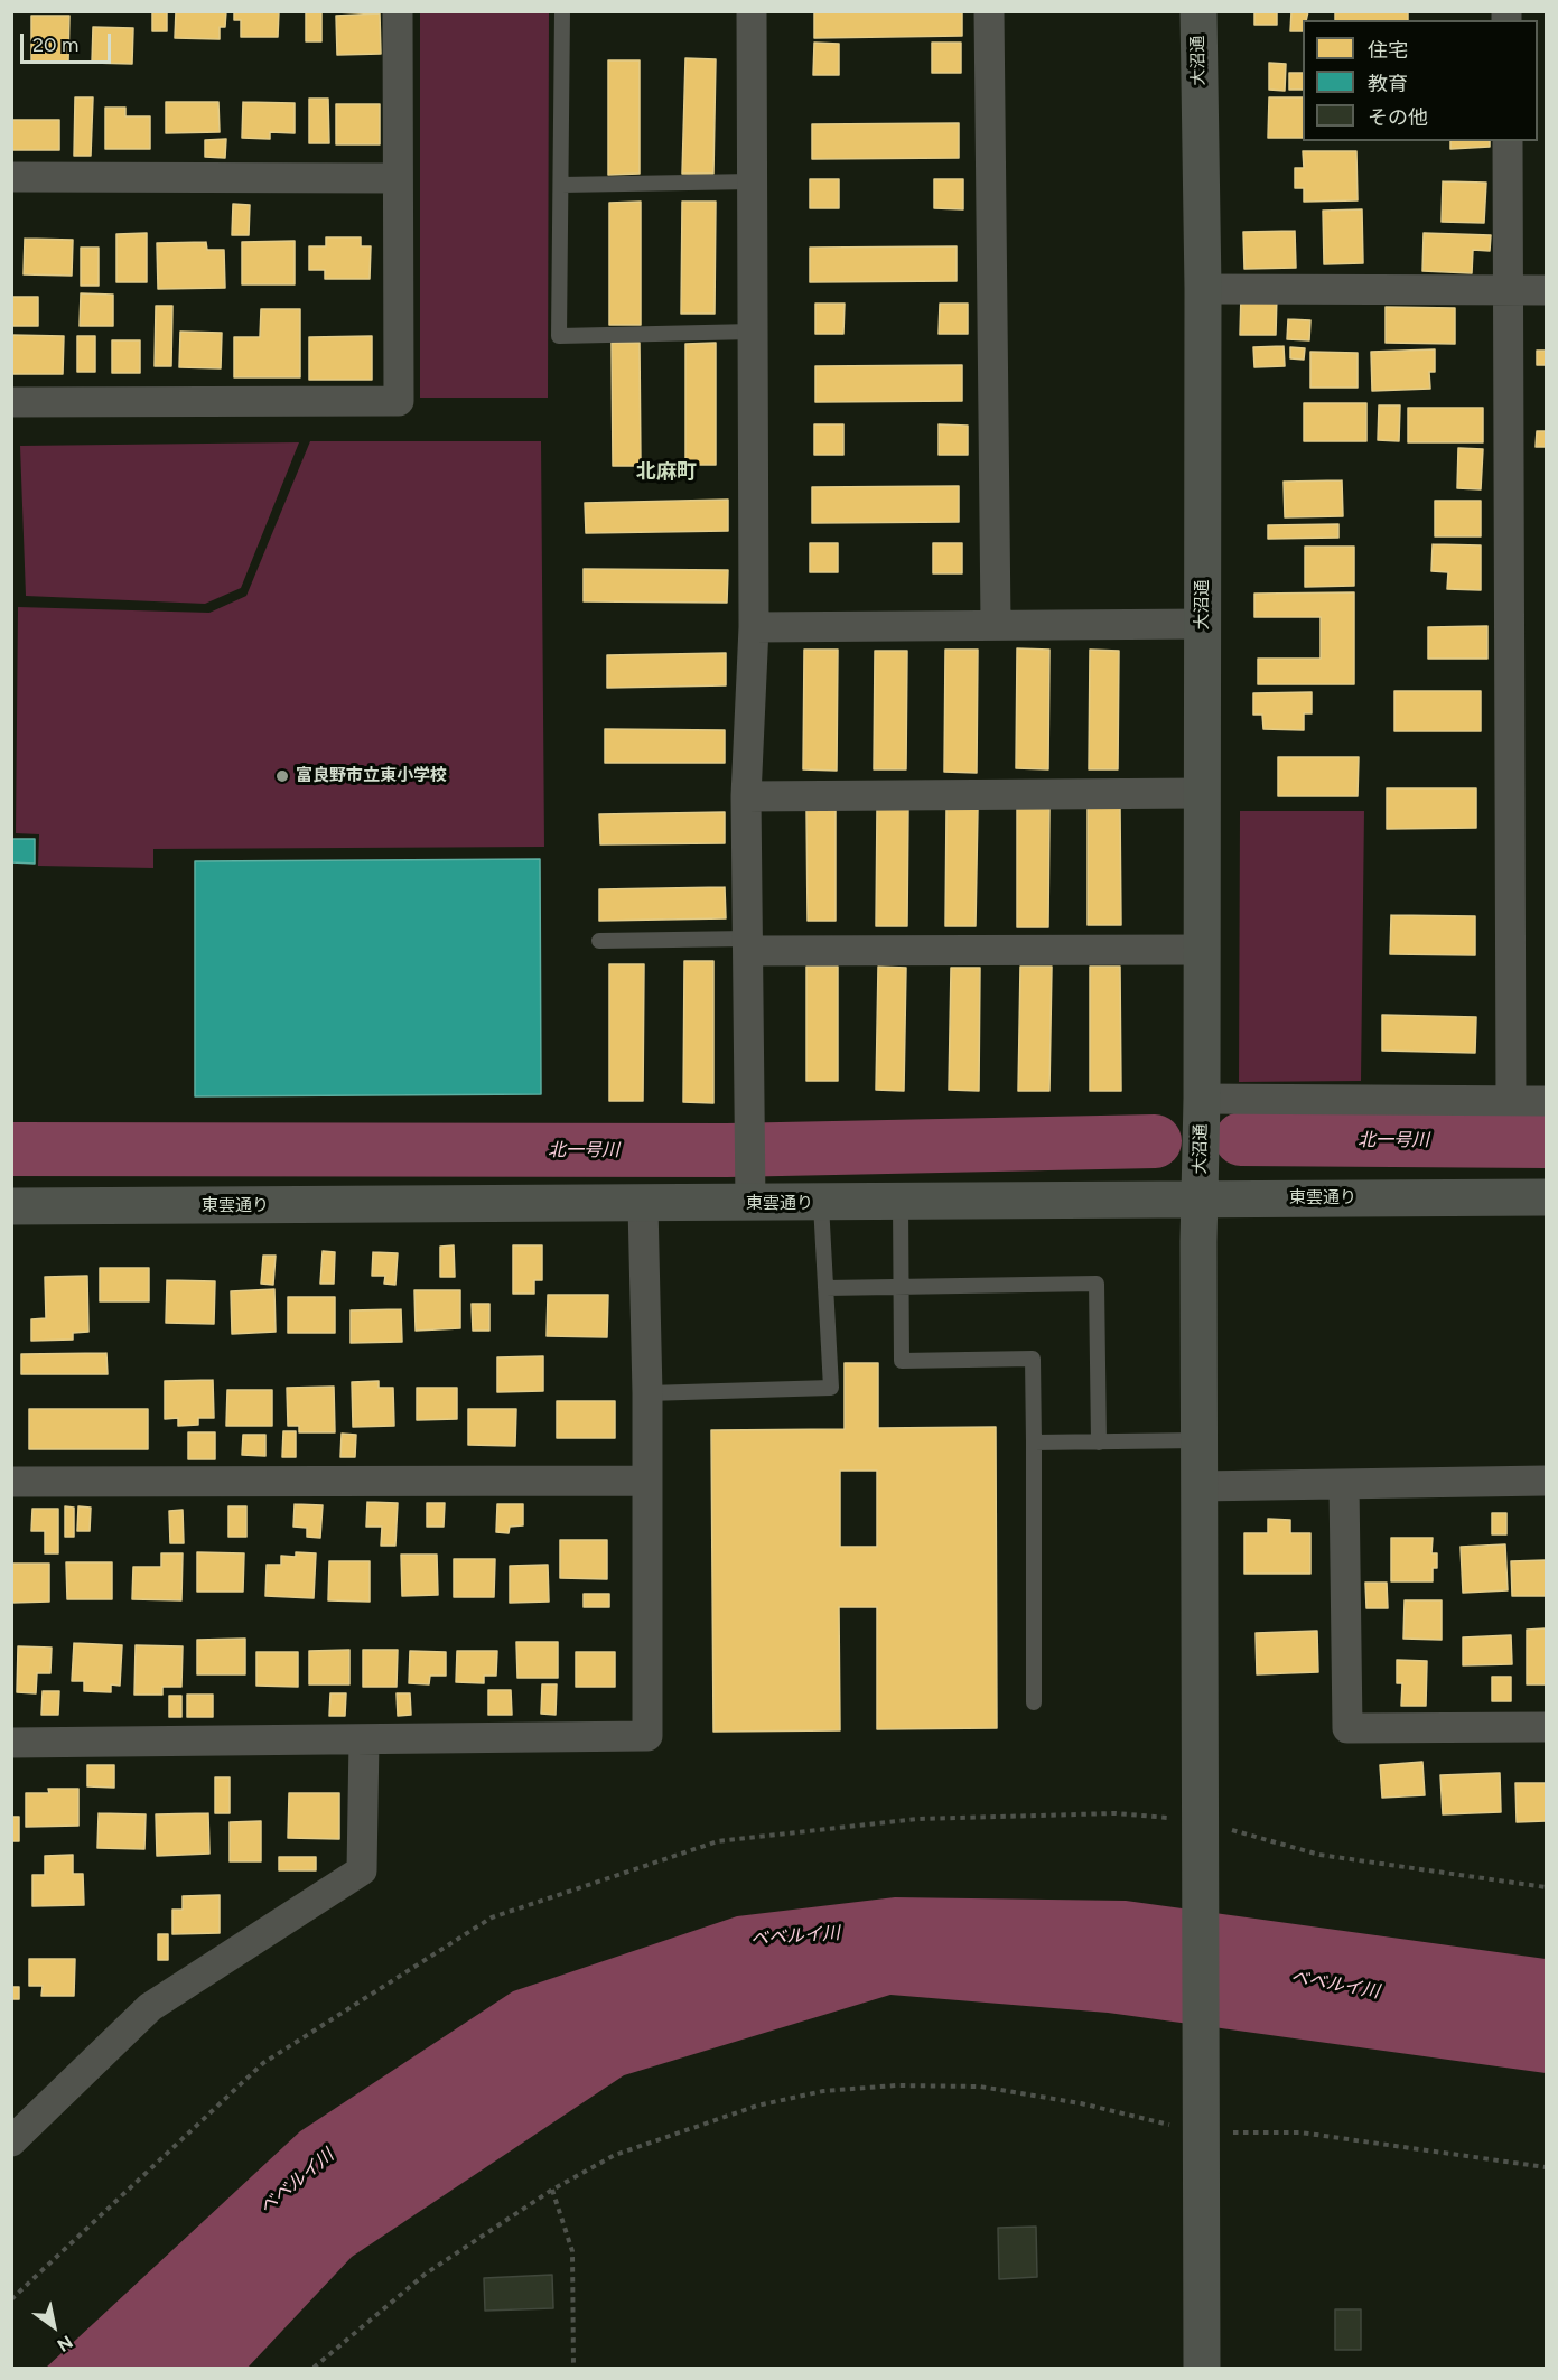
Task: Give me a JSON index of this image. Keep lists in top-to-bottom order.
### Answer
{
  "streets": {
    "street": ["大沼通", "東雲通り"]
  },
  "crossings": [
    ["大沼通", "東雲通り"]
  ],
  "districts": ["北麻町"],
  "water": ["北一号川", "ベベルイ川"],
  "places": ["富良野市立東小学校"],
  "legend": ["住宅", "教育", "その他"],
  "scale_bar": "20 m",
  "north": "bottom right"
}
